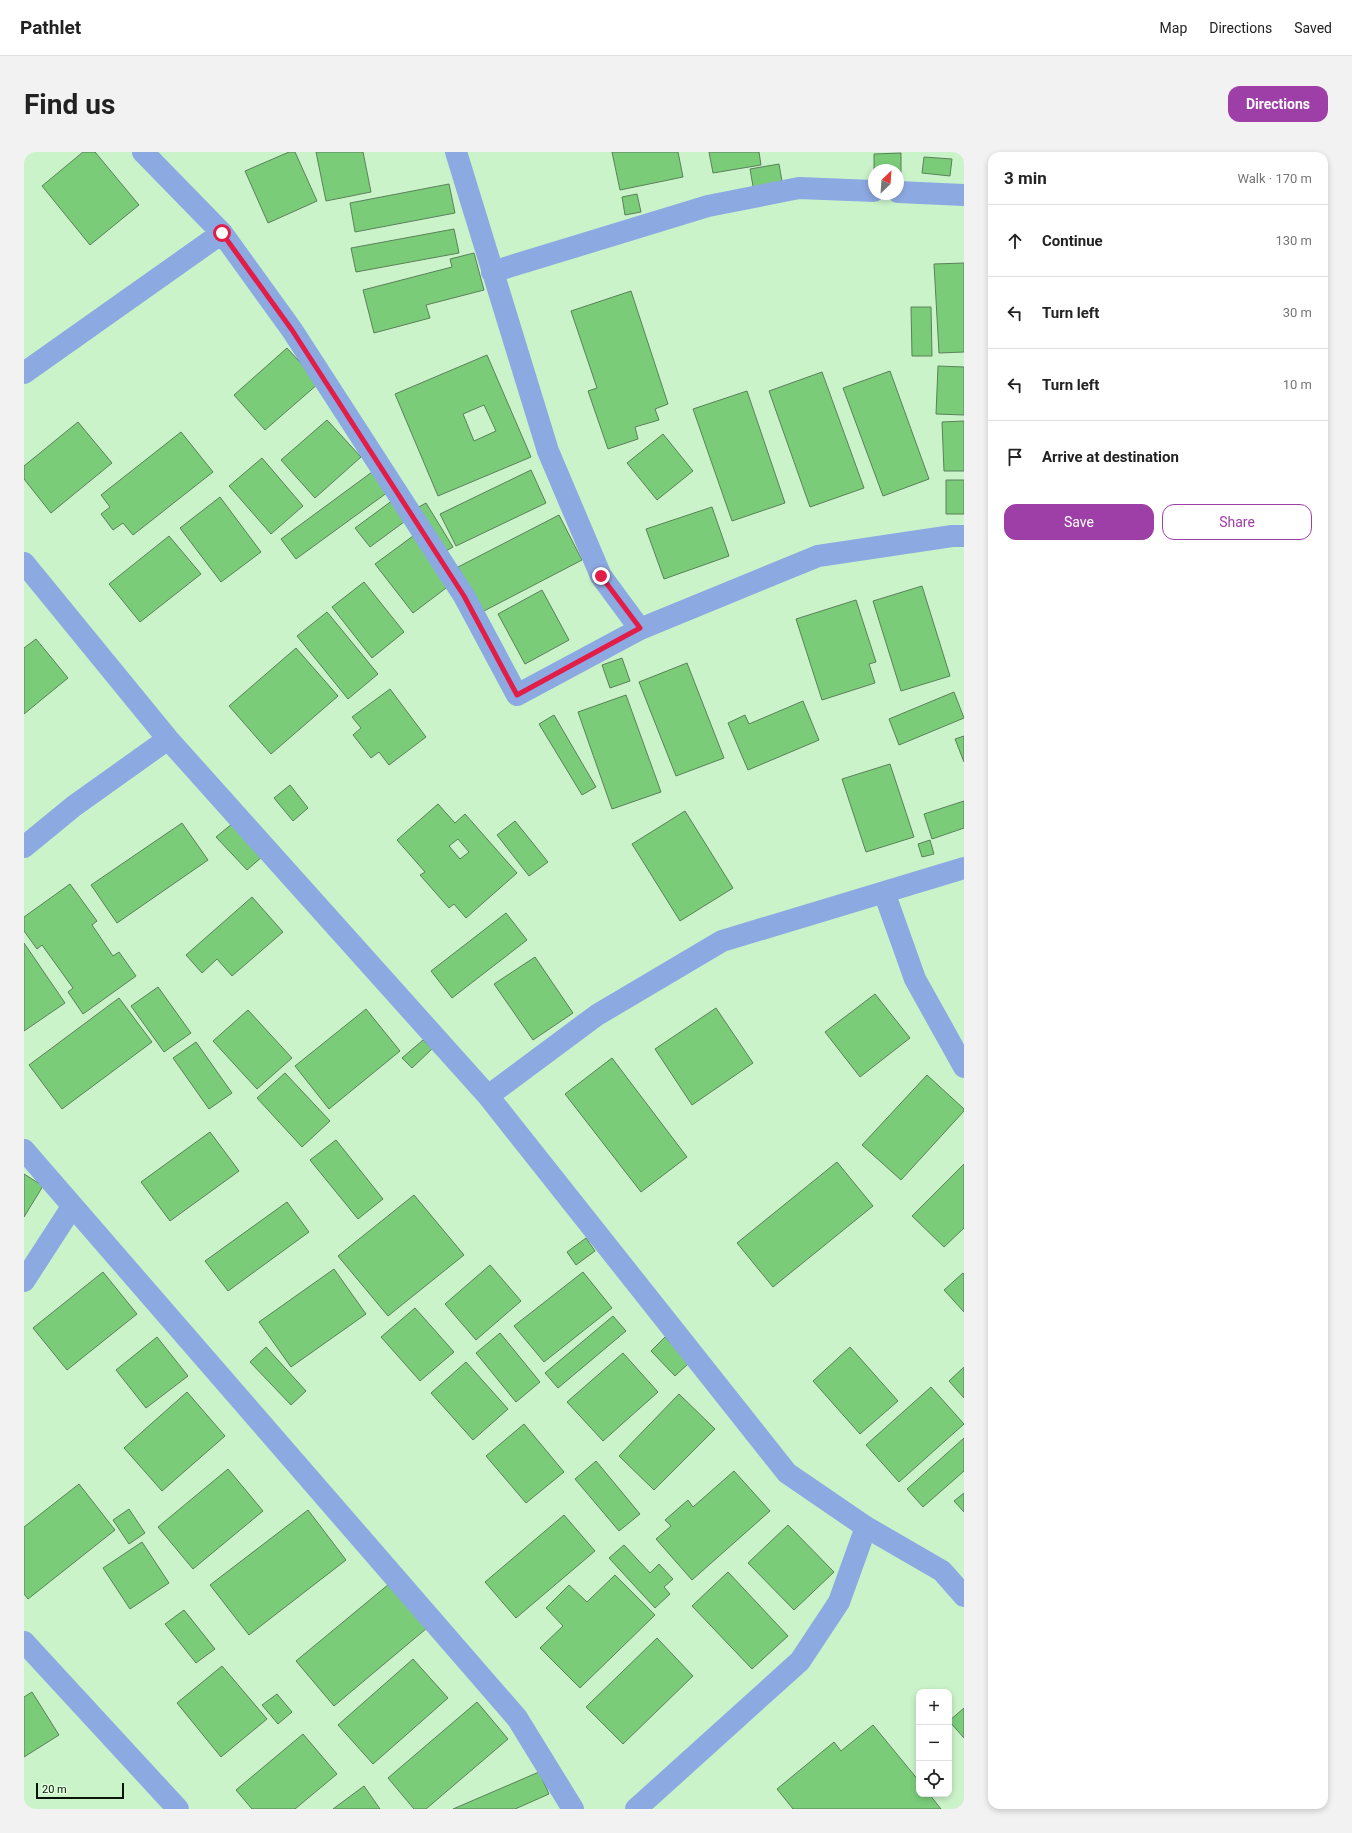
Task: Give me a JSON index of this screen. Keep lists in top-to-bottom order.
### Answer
{
  "scale_bar": "20 m",
  "north": "top right",
  "page": {
    "header": "Pathlet",
    "nav": ["Map", "Directions", "Saved"],
    "buttons": [
      "Directions",
      ["Save", "Share"]
    ],
    "title": "Find us",
    "heading": ["3 min", "Walk · 170 m"],
    "list": [
      ["Continue", "130 m"],
      ["Turn left", "30 m"],
      ["Turn left", "10 m"],
      "Arrive at destination"
    ],
    "map_buttons": ["+", "−"],
    "scale": "20 m"
  }
}
